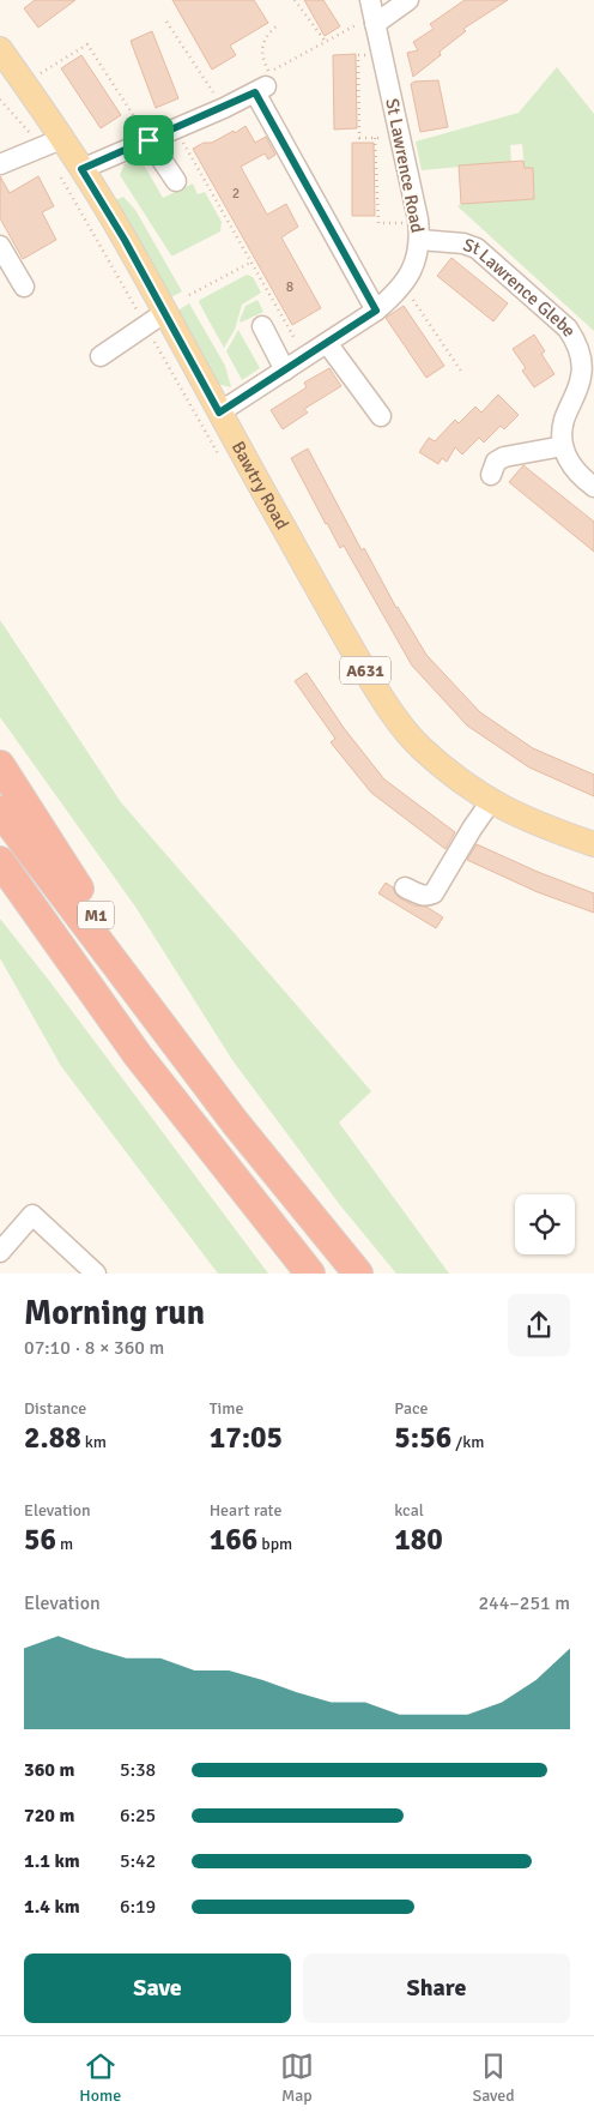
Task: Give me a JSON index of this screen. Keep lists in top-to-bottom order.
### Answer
{
  "streets": {
    "highway": ["M1"],
    "main road": ["Bawtry Road", "A631"],
    "street": ["St Lawrence Road", "St Lawrence Glebe"]
  },
  "crossings": [
    ["St Lawrence Road", "St Lawrence Glebe"],
    ["St Lawrence Road", "Bawtry Road"]
  ],
  "house_numbers": ["2", "8"],
  "page": {
    "heading": ["Morning run", "07:10 · 8 × 360 m"],
    "stats": [
      ["Distance", "2.88 km"],
      ["Time", "17:05"],
      ["Pace", "5:56 /km"],
      ["Elevation", "56 m"],
      ["Heart rate", "166 bpm"],
      ["kcal", "180"]
    ],
    "chart": ["Elevation", "244–251 m"],
    "list": [
      {
        "name": "360 m",
        "note": "5:38"
      },
      {
        "name": "720 m",
        "note": "6:25"
      },
      {
        "name": "1.1 km",
        "note": "5:42"
      },
      {
        "name": "1.4 km",
        "note": "6:19"
      }
    ],
    "buttons": ["Save", "Share"],
    "tabs": ["Home", "Map", "Saved"]
  }
}
